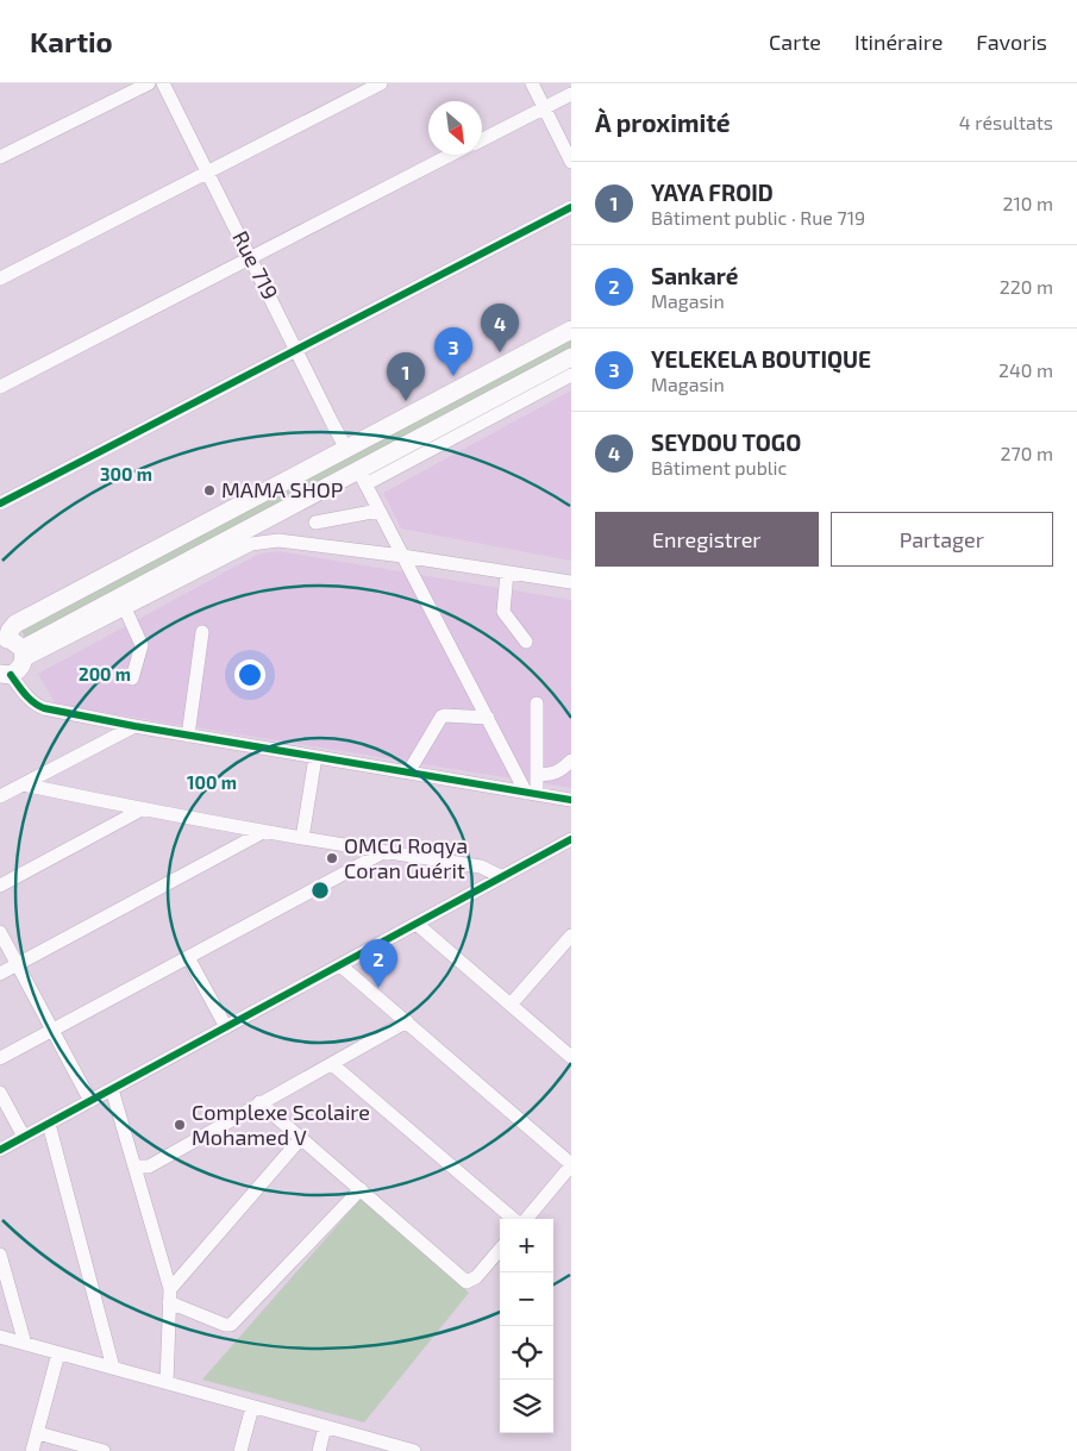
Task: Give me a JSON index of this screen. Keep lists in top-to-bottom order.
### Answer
{
  "streets": {
    "street": ["Rue 719"]
  },
  "places": ["MAMA SHOP", "OMCG Roqya Coran Guérit", "Complexe Scolaire Mohamed V"],
  "north": "bottom right",
  "page": {
    "header": "Kartio",
    "nav": ["Carte", "Itinéraire", "Favoris"],
    "heading": ["À proximité", "4 résultats"],
    "list": [
      {
        "mark": "1",
        "name": "YAYA FROID",
        "note": "Bâtiment public · Rue 719",
        "value": "210 m"
      },
      {
        "mark": "2",
        "name": "Sankaré",
        "note": "Magasin",
        "value": "220 m"
      },
      {
        "mark": "3",
        "name": "YELEKELA BOUTIQUE",
        "note": "Magasin",
        "value": "240 m"
      },
      {
        "mark": "4",
        "name": "SEYDOU TOGO",
        "note": "Bâtiment public",
        "value": "270 m"
      }
    ],
    "pins": [
      "4",
      "3",
      "1",
      "2"
    ],
    "buttons": ["Enregistrer", "Partager"],
    "map_buttons": ["+", "−"]
  },
  "rings": ["300 m", "200 m", "100 m"]
}
